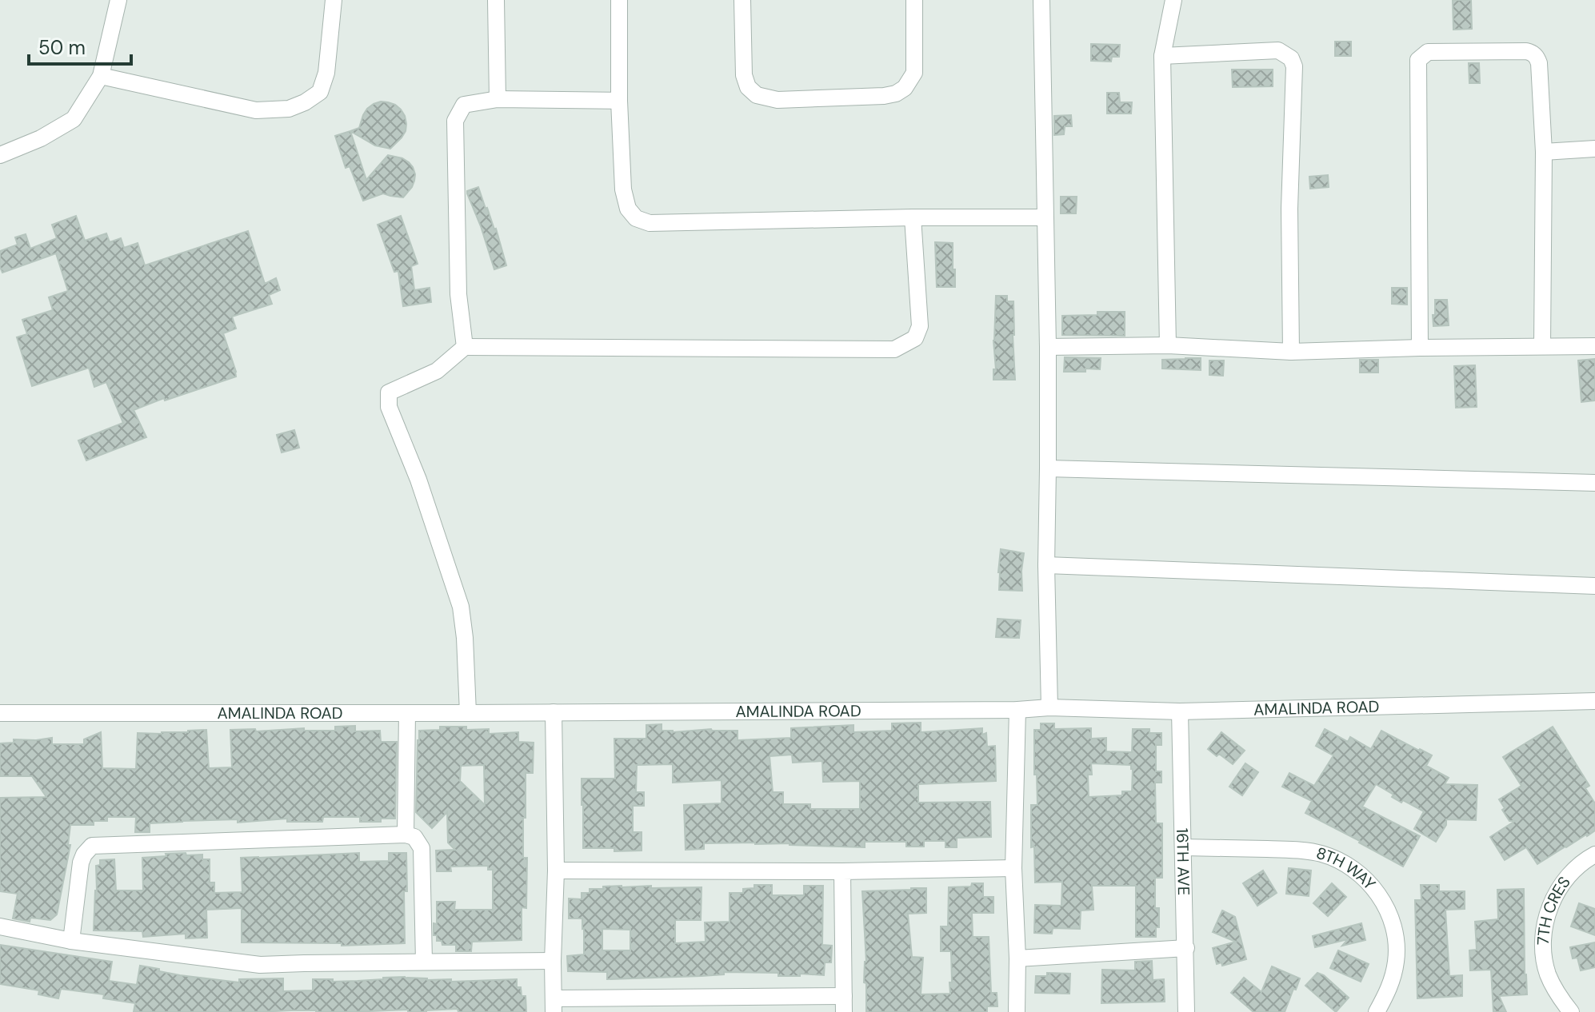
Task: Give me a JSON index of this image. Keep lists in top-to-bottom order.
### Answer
{
  "streets": {
    "street": [
      "AMALINDA ROAD",
      "16TH AVE",
      "8TH WAY",
      "7TH CRES"
    ]
  },
  "crossings": [
    ["AMALINDA ROAD", "16TH AVE"],
    ["16TH AVE", "8TH WAY"]
  ],
  "scale_bar": "50 m"
}
